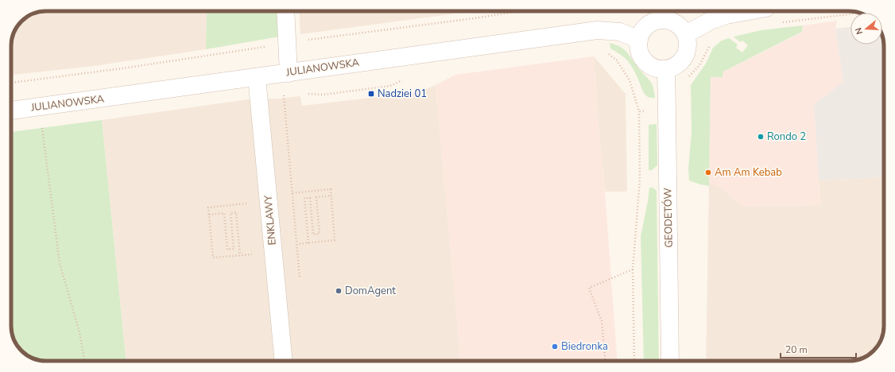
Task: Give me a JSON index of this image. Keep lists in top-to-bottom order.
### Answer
{
  "streets": {
    "street": ["JULIANOWSKA", "GEODETÓW", "ENKLAWY"]
  },
  "crossings": [
    ["JULIANOWSKA", "GEODETÓW"],
    ["JULIANOWSKA", "ENKLAWY"]
  ],
  "places": {
    "transit": ["Nadziei 01"],
    "other": [
      "Rondo 2",
      "Am Am Kebab",
      "DomAgent",
      "Biedronka"
    ]
  },
  "scale_bar": "20 m",
  "north": "left"
}
